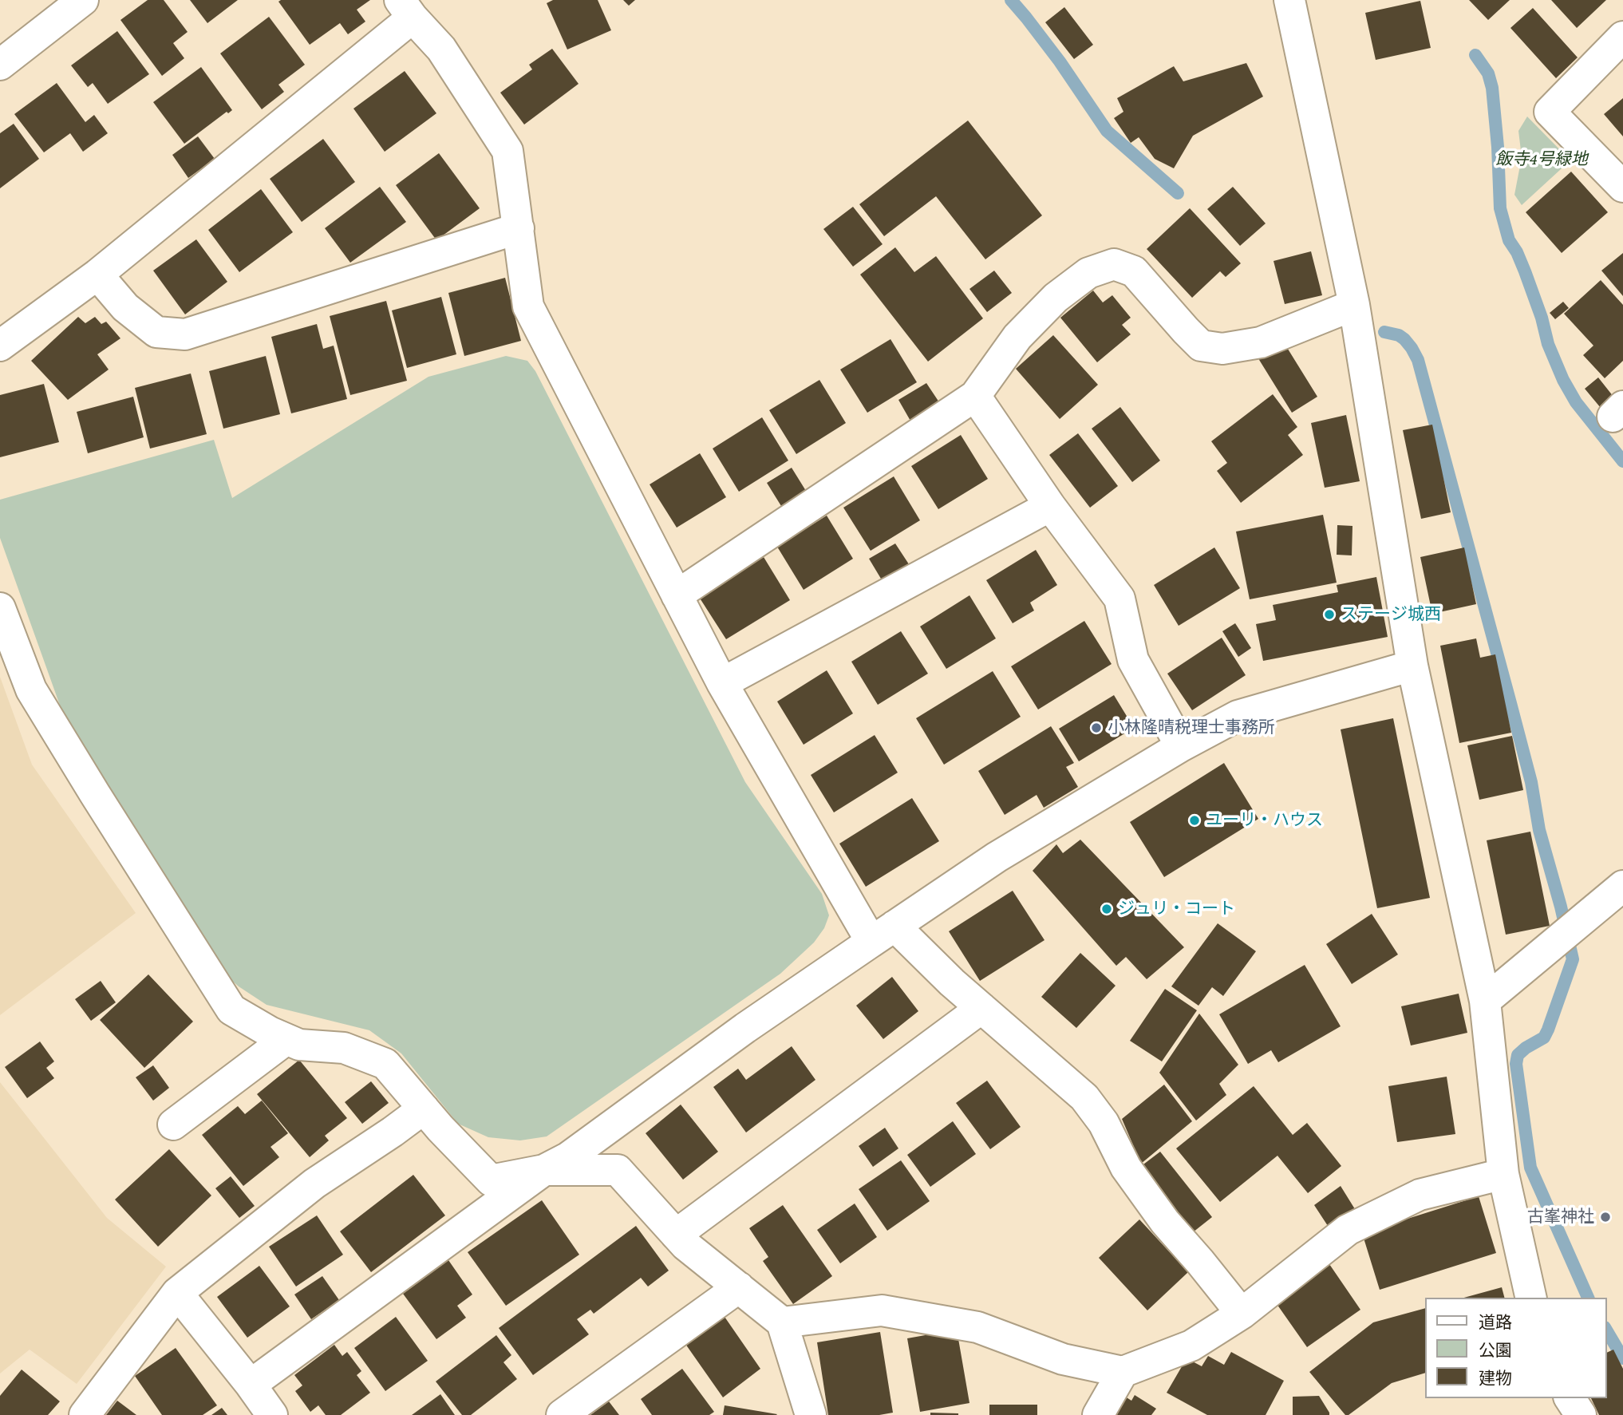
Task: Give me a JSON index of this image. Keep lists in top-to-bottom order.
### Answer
{
  "parks": ["飯寺4号緑地"],
  "places": [
    "ステージ城西",
    "小林隆晴税理士事務所",
    "ユーリ・ハウス",
    "ジュリ・コート",
    "古峯神社"
  ],
  "legend": ["道路", "公園", "建物"]
}
